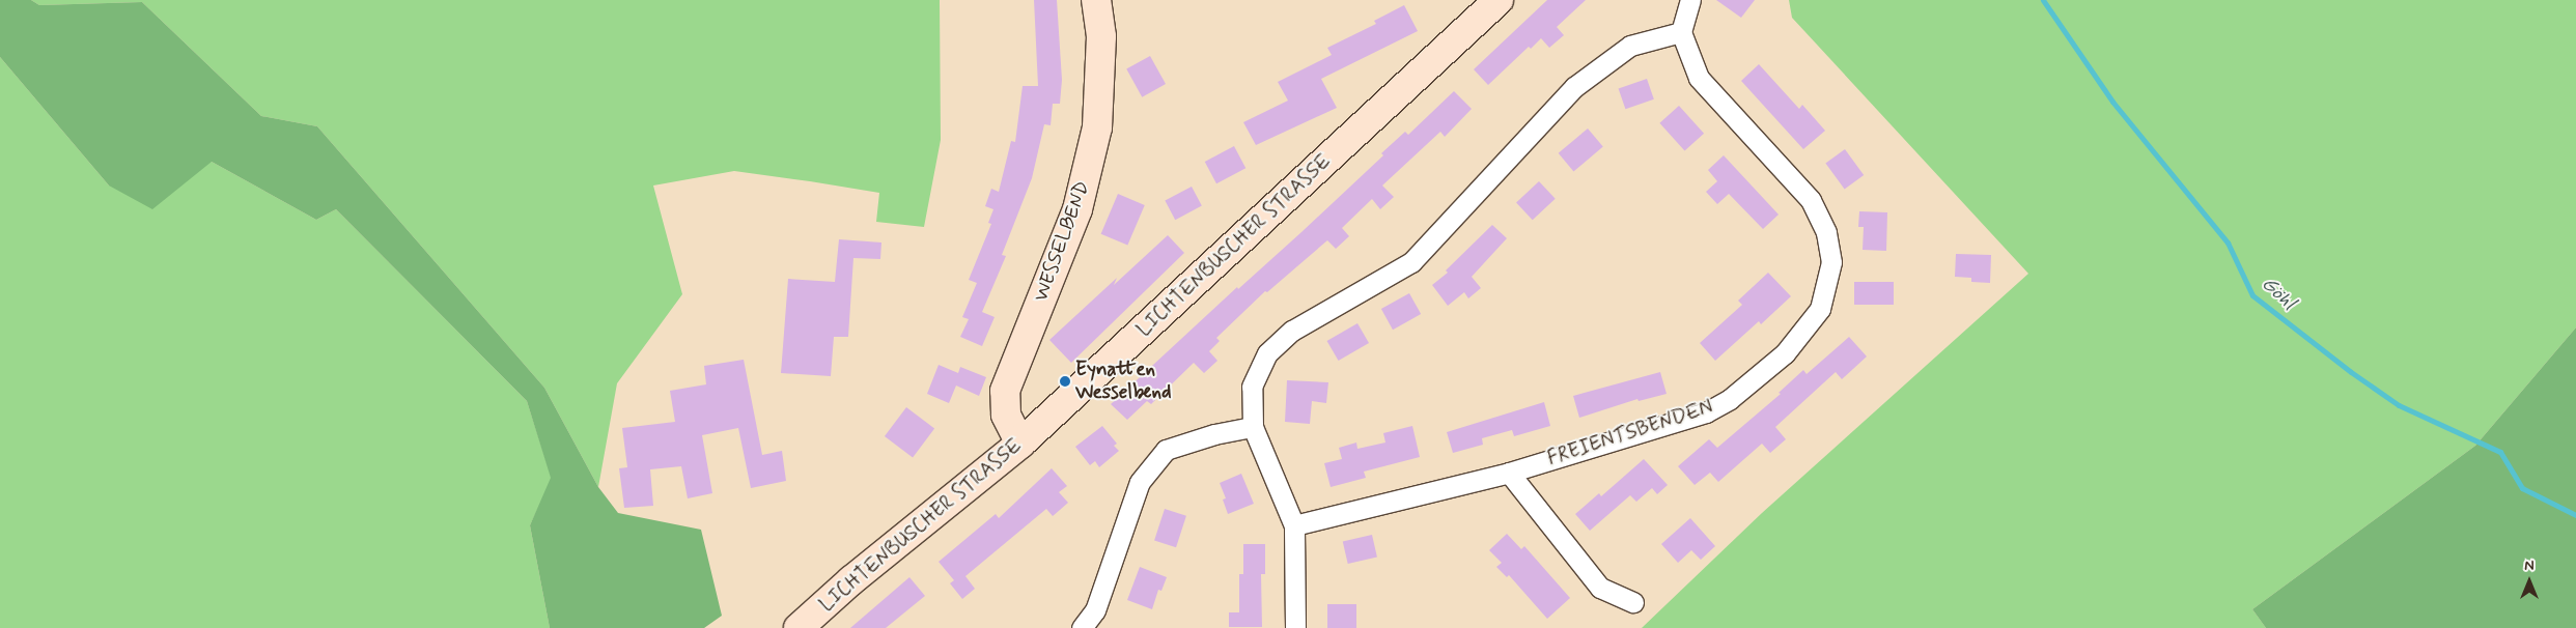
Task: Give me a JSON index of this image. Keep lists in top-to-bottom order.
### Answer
{
  "streets": {
    "street": ["WESSELBEND", "LICHTENBUSCHER STRASSE", "FREIENTSBENDEN"]
  },
  "crossings": [
    ["WESSELBEND", "LICHTENBUSCHER STRASSE"]
  ],
  "water": ["Göhl"],
  "places": ["Eynatten Wesselbend"],
  "north": "top"
}
